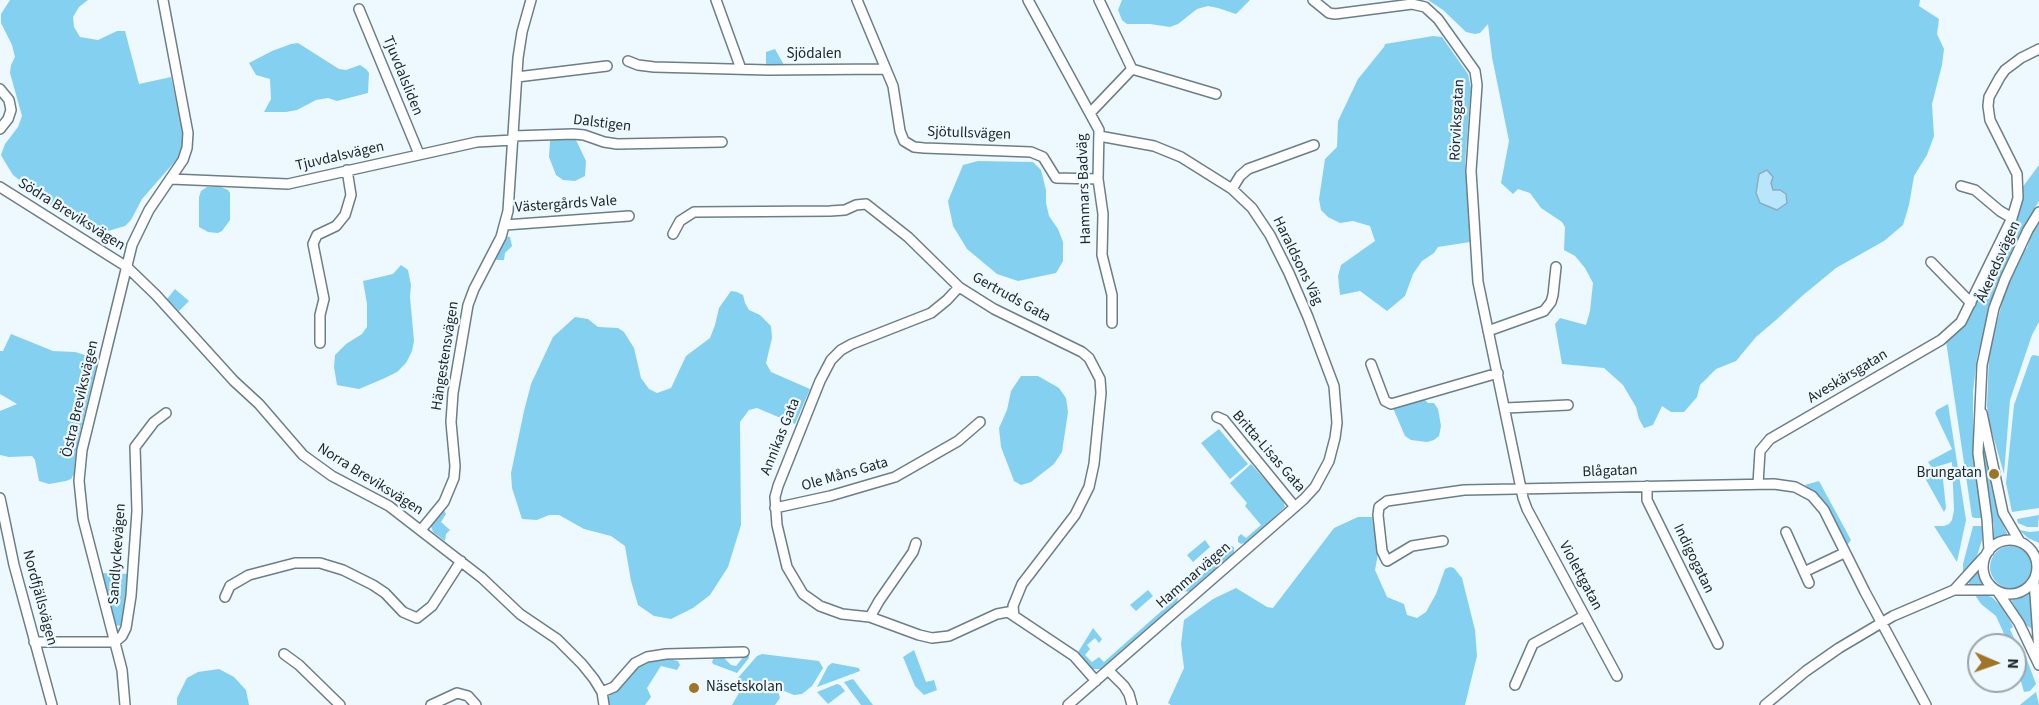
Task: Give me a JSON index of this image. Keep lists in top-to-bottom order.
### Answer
{
  "streets": {
    "street": [
      "Sjödalen",
      "Tjuvdalsliden",
      "Rörviksgatan",
      "Dalstigen",
      "Sjötullsvägen",
      "Tjuvdalsvägen",
      "Hammars Badväg",
      "Västergårds Vale",
      "Södra Breviksvägen",
      "Haraldsons Väg",
      "Åkeredsvägen",
      "Gertruds Gata",
      "Hängestensvägen",
      "Aveskärsgatan",
      "Östra Breviksvägen",
      "Annikas Gata",
      "Britta-Lisas Gata",
      "Blågatan",
      "Ole Måns Gata",
      "Norra Breviksvägen",
      "Sandlyckevägen",
      "Indigogatan",
      "Hammarvägen",
      "Violettgatan",
      "Nordfjällsvägen"
    ]
  },
  "crossings": [
    ["Sjödalen", "Sjötullsvägen"],
    ["Tjuvdalsliden", "Tjuvdalsvägen"],
    ["Rörviksgatan", "Blågatan"],
    ["Rörviksgatan", "Violettgatan"],
    ["Dalstigen", "Tjuvdalsvägen"],
    ["Dalstigen", "Hängestensvägen"],
    ["Sjötullsvägen", "Hammars Badväg"],
    ["Tjuvdalsvägen", "Hängestensvägen"],
    ["Tjuvdalsvägen", "Östra Breviksvägen"],
    ["Hammars Badväg", "Haraldsons Väg"],
    ["Västergårds Vale", "Hängestensvägen"],
    ["Södra Breviksvägen", "Östra Breviksvägen"],
    ["Södra Breviksvägen", "Norra Breviksvägen"],
    ["Haraldsons Väg", "Hammarvägen"],
    ["Gertruds Gata", "Annikas Gata"],
    ["Hängestensvägen", "Norra Breviksvägen"],
    ["Aveskärsgatan", "Blågatan"],
    ["Östra Breviksvägen", "Norra Breviksvägen"],
    ["Östra Breviksvägen", "Sandlyckevägen"],
    ["Annikas Gata", "Ole Måns Gata"],
    ["Britta-Lisas Gata", "Hammarvägen"],
    ["Blågatan", "Indigogatan"],
    ["Blågatan", "Violettgatan"]
  ],
  "places": ["Brungatan", "Näsetskolan"],
  "north": "right"
}
